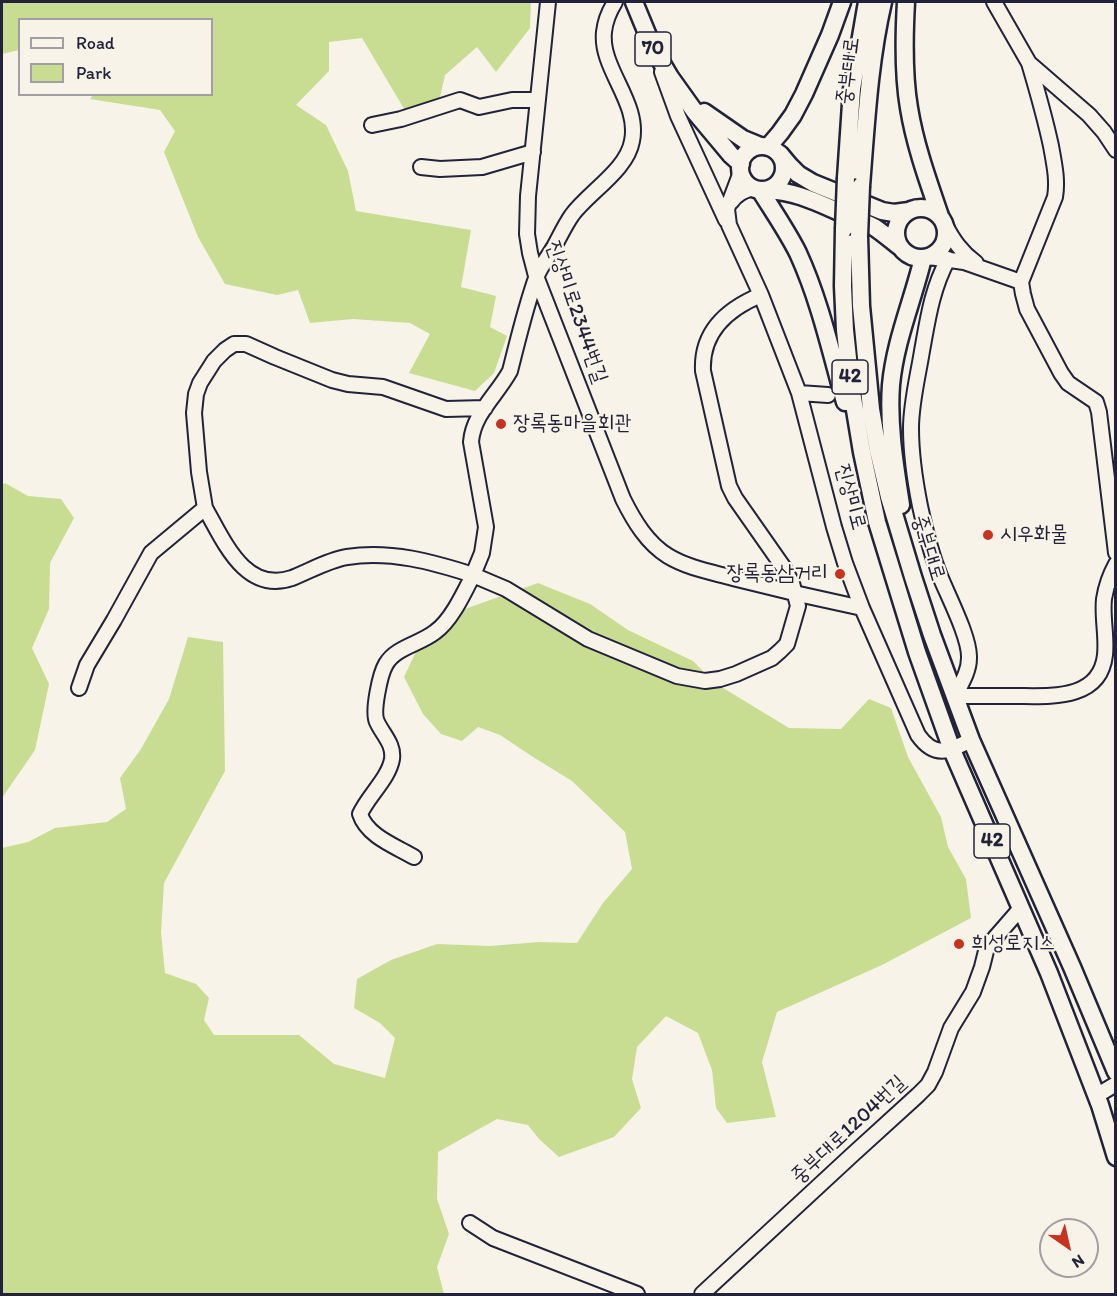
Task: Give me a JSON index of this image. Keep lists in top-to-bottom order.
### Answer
{
  "streets": {
    "main road": ["70", "중부대로", "42"],
    "street": ["진상미로2344번길", "진상미로", "중부대로1204번길"]
  },
  "crossings": [
    ["중부대로", "42"],
    ["중부대로", "진상미로"],
    ["중부대로", "중부대로1204번길"],
    ["진상미로2344번길", "진상미로"]
  ],
  "places": [
    "장록동마을회관",
    "시우화물",
    "장록동삼거리",
    "희성로지스"
  ],
  "legend": ["Road", "Park"],
  "north": "bottom right"
}
